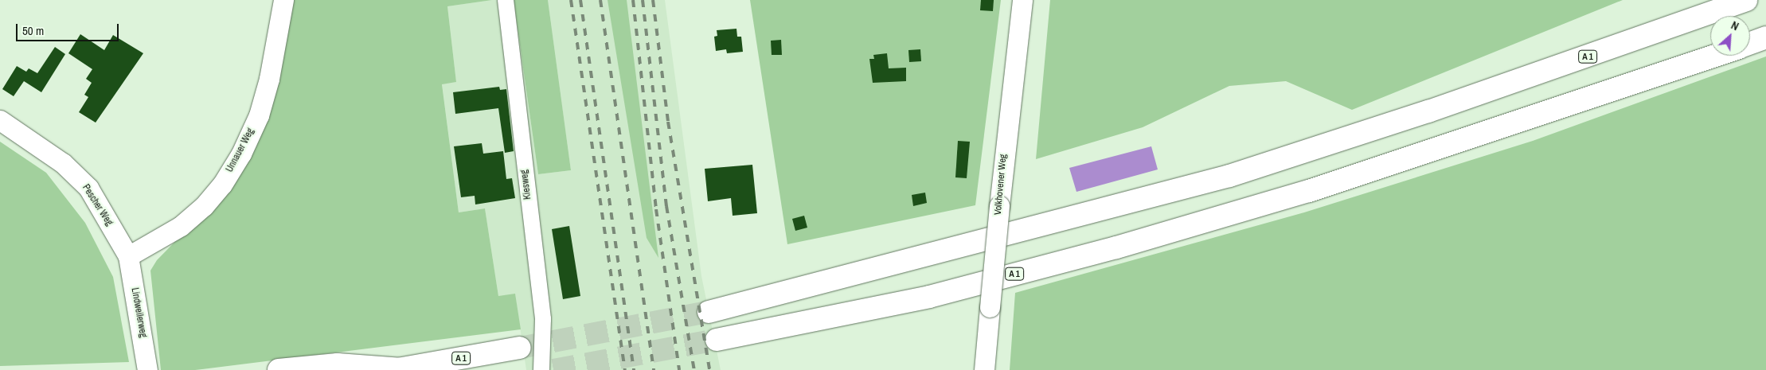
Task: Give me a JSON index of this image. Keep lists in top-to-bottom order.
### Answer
{
  "streets": {
    "highway": ["A 1"],
    "street": [
      "Unnauer Weg",
      "Kiesweg",
      "Volkhovener Weg",
      "Pescher Weg",
      "Lindweilerweg"
    ]
  },
  "crossings": [
    ["Unnauer Weg", "Pescher Weg"],
    ["Unnauer Weg", "Lindweilerweg"],
    ["Pescher Weg", "Lindweilerweg"]
  ],
  "scale_bar": "50 m",
  "north": "top right"
}
